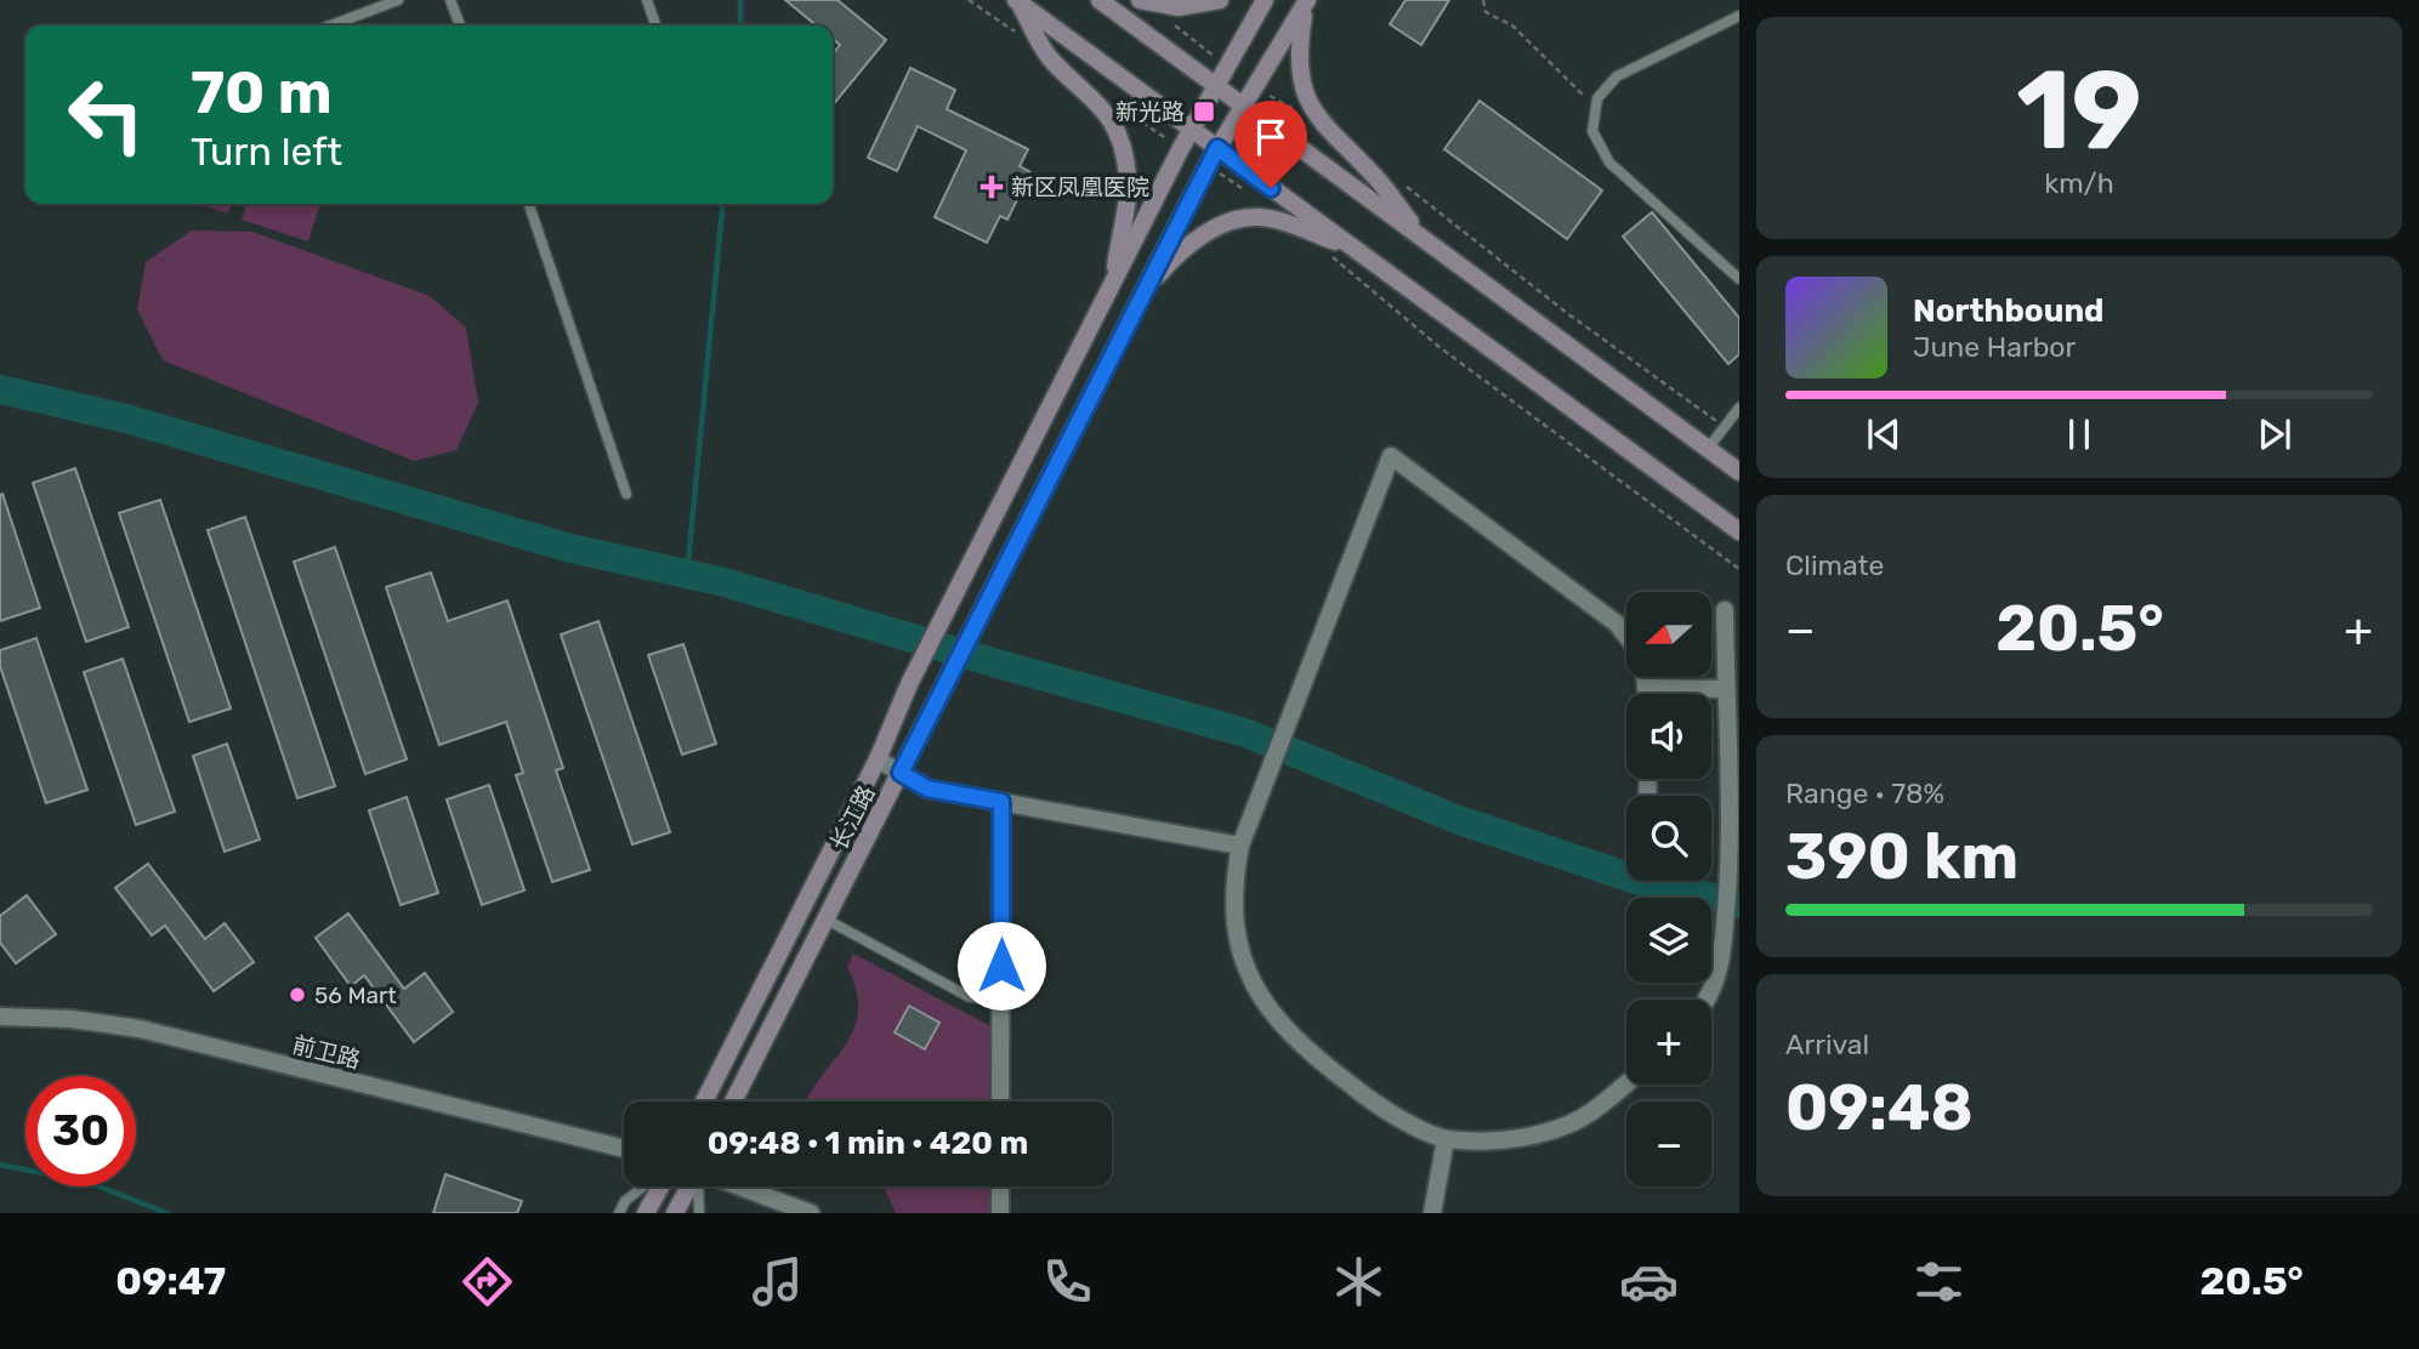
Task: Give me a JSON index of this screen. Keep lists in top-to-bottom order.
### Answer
{
  "streets": {
    "main road": ["长江路"],
    "street": ["前卫路"]
  },
  "places": {
    "transit": ["新光路"],
    "health": ["新区凤凰医院"],
    "other": ["56 Mart"]
  },
  "north": "left",
  "page": {
    "tile": [
      ["19", "km/h"],
      "Climate",
      ["Range · 78%", "390 km"],
      ["Arrival", "09:48"]
    ],
    "turn": ["70 m", "Turn left"],
    "song": ["Northbound", "June Harbor"],
    "map_buttons": ["+", "−"],
    "heat": ["−", "20.5°", "+"],
    "limit": "30",
    "trip": "09:48 · 1 min · 420 m",
    "tabs": ["09:47", "20.5°"]
  }
}
